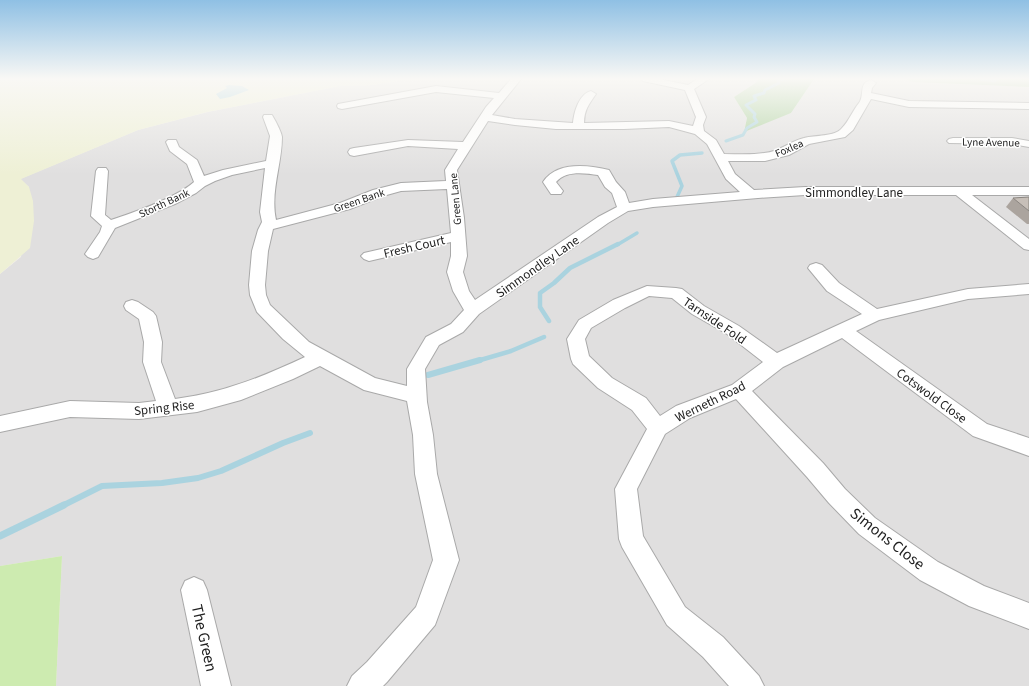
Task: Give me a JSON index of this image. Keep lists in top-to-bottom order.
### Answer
{
  "streets": {
    "street": [
      "Lyne Avenue",
      "Foxlea",
      "Simmondley Lane",
      "Green Lane",
      "Green Bank",
      "Storth Bank",
      "Fresh Court",
      "Tarnside Fold",
      "Cotswold Close",
      "Werneth Road",
      "Spring Rise",
      "Simons Close",
      "The Green"
    ]
  },
  "crossings": [
    ["Simmondley Lane", "Green Lane"],
    ["Green Lane", "Green Bank"],
    ["Green Lane", "Fresh Court"],
    ["Tarnside Fold", "Werneth Road"],
    ["Cotswold Close", "Werneth Road"],
    ["Werneth Road", "Simons Close"]
  ]
}
